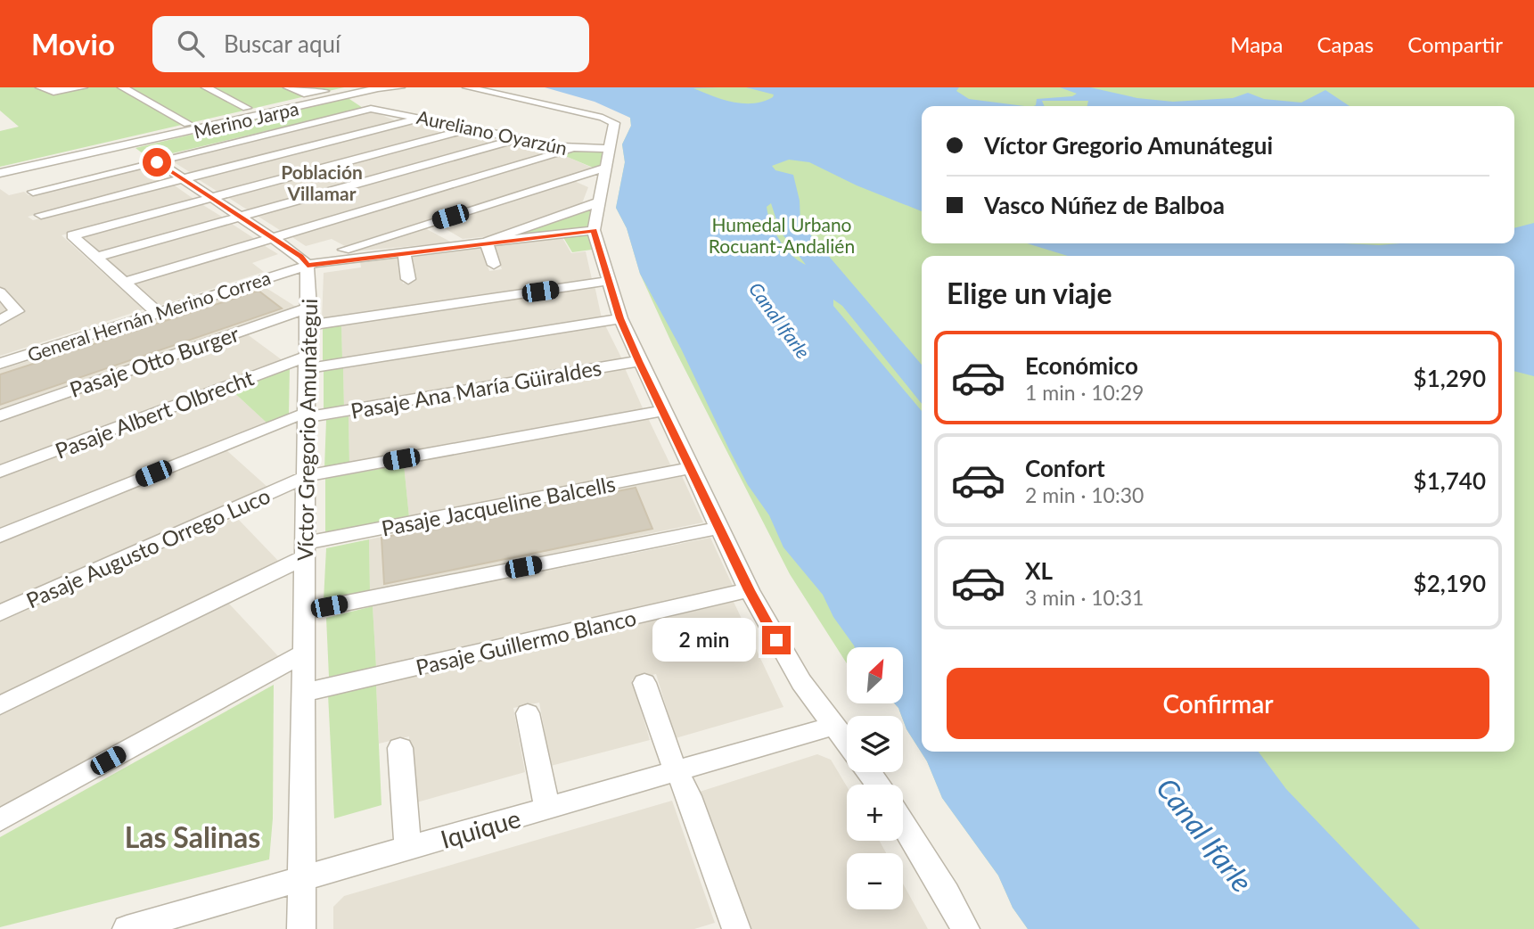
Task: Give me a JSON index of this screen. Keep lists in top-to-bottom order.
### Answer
{
  "streets": {
    "street": [
      "Merino Jarpa",
      "Aureliano Oyarzún",
      "General Hernán Merino Correa",
      "Pasaje Otto Burger",
      "Pasaje Ana María Güiraldes",
      "Pasaje Albert Olbrecht",
      "Víctor Gregorio Amunátegui",
      "Pasaje Jacqueline Balcells",
      "Pasaje Augusto Orrego Luco",
      "Pasaje Guillermo Blanco",
      "Iquique"
    ]
  },
  "crossings": [
    ["General Hernán Merino Correa", "Víctor Gregorio Amunátegui"],
    ["Pasaje Otto Burger", "Víctor Gregorio Amunátegui"],
    ["Pasaje Ana María Güiraldes", "Víctor Gregorio Amunátegui"],
    ["Pasaje Albert Olbrecht", "Víctor Gregorio Amunátegui"],
    ["Víctor Gregorio Amunátegui", "Pasaje Jacqueline Balcells"],
    ["Víctor Gregorio Amunátegui", "Pasaje Augusto Orrego Luco"],
    ["Víctor Gregorio Amunátegui", "Pasaje Guillermo Blanco"],
    ["Víctor Gregorio Amunátegui", "Iquique"]
  ],
  "districts": ["Población Villamar", "Las Salinas"],
  "water": ["Canal Ifarle"],
  "parks": ["Humedal Urbano Rocuant-Andalién"],
  "north": "top right",
  "page": {
    "header": "Movio",
    "search": "Buscar aquí",
    "nav": ["Mapa", "Capas", "Compartir"],
    "banner": ["Víctor Gregorio Amunátegui", "Vasco Núñez de Balboa"],
    "heading": "Elige un viaje",
    "list": [
      {
        "name": "Económico",
        "note": "1 min · 10:29",
        "value": "$1,290"
      },
      {
        "name": "Confort",
        "note": "2 min · 10:30",
        "value": "$1,740"
      },
      {
        "name": "XL",
        "note": "3 min · 10:31",
        "value": "$2,190"
      }
    ],
    "bubble": "2 min",
    "map_buttons": ["+", "−"],
    "buttons": "Confirmar"
  }
}
